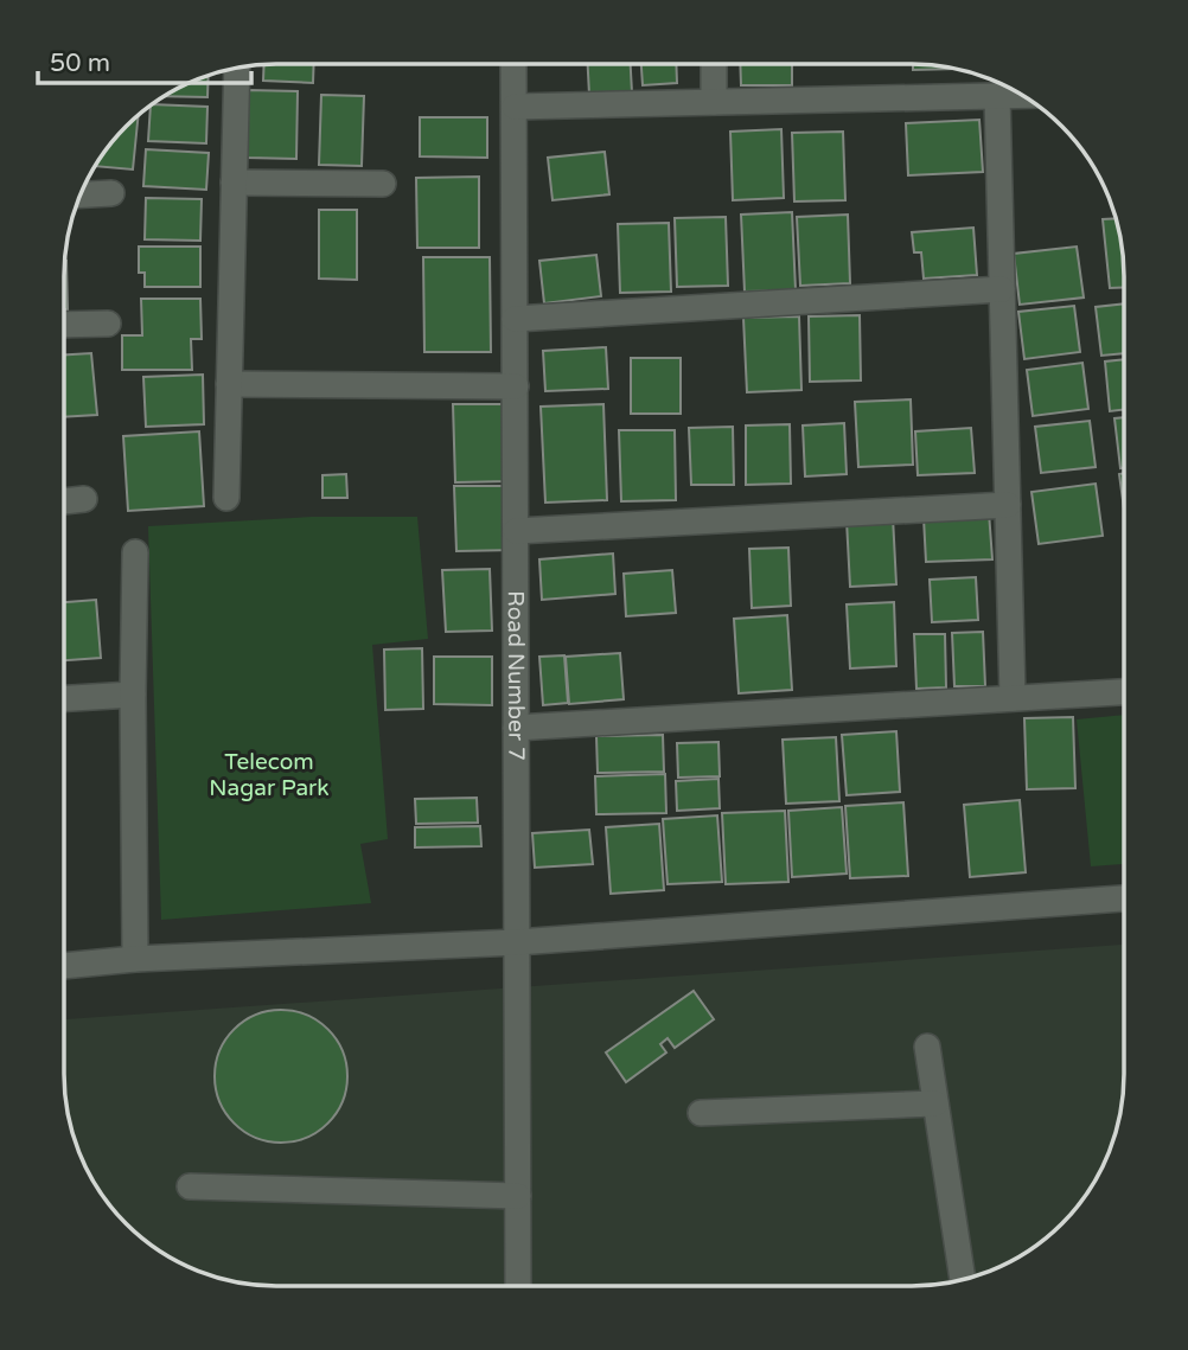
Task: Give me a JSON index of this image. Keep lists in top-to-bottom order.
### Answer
{
  "streets": {
    "street": ["Road Number 7"]
  },
  "parks": ["Telecom Nagar Park"],
  "scale_bar": "50 m"
}
